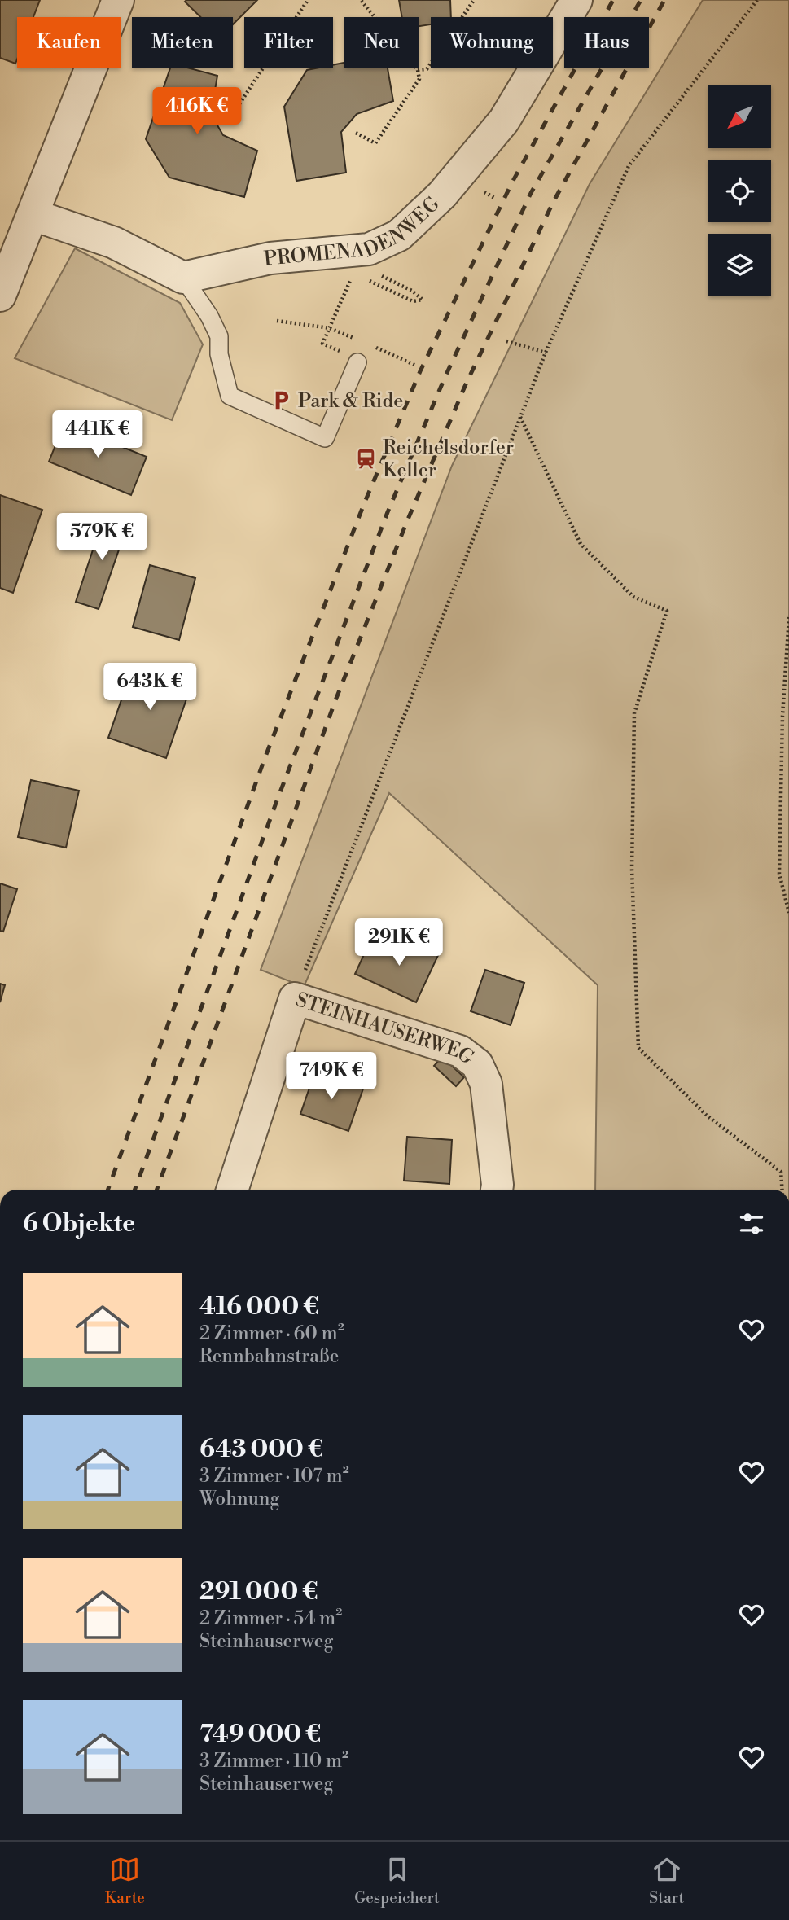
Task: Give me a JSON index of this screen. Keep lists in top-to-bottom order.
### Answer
{
  "streets": {
    "street": ["PROMENADENWEG", "STEINHAUSERWEG"]
  },
  "places": {
    "parking": ["Park & Ride"],
    "station": ["Reichelsdorfer Keller"]
  },
  "north": "bottom left",
  "page": {
    "chip": [
      "Kaufen",
      "Mieten",
      "Filter",
      "Neu",
      "Wohnung",
      "Haus"
    ],
    "price": [
      "416K €",
      "441K €",
      "579K €",
      "643K €",
      "291K €",
      "749K €"
    ],
    "heading": "6 Objekte",
    "list": [
      {
        "name": "416 000 €",
        "note": "2 Zimmer · 60 m² · Rennbahnstraße"
      },
      {
        "name": "643 000 €",
        "note": "3 Zimmer · 107 m² · Wohnung"
      },
      {
        "name": "291 000 €",
        "note": "2 Zimmer · 54 m² · Steinhauserweg"
      },
      {
        "name": "749 000 €",
        "note": "3 Zimmer · 110 m² · Steinhauserweg"
      }
    ],
    "tabs": ["Karte", "Gespeichert", "Start"]
  }
}
